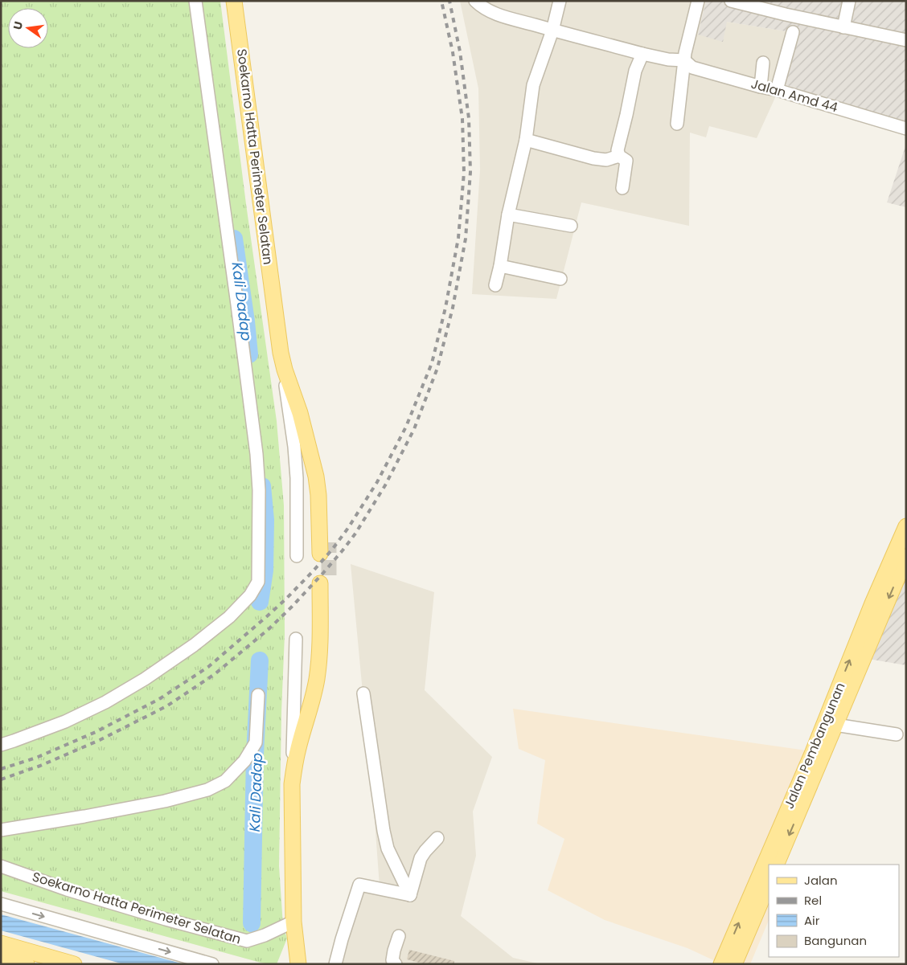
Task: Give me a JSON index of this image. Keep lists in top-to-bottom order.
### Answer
{
  "streets": {
    "main road": ["Soekarno Hatta Perimeter Selatan", "Jalan Pembangunan"],
    "street": ["Jalan Amd 44"]
  },
  "water": ["Kali Dadap"],
  "legend": [
    "Jalan",
    "Rel",
    "Air",
    "Bangunan"
  ],
  "north": "left"
}
